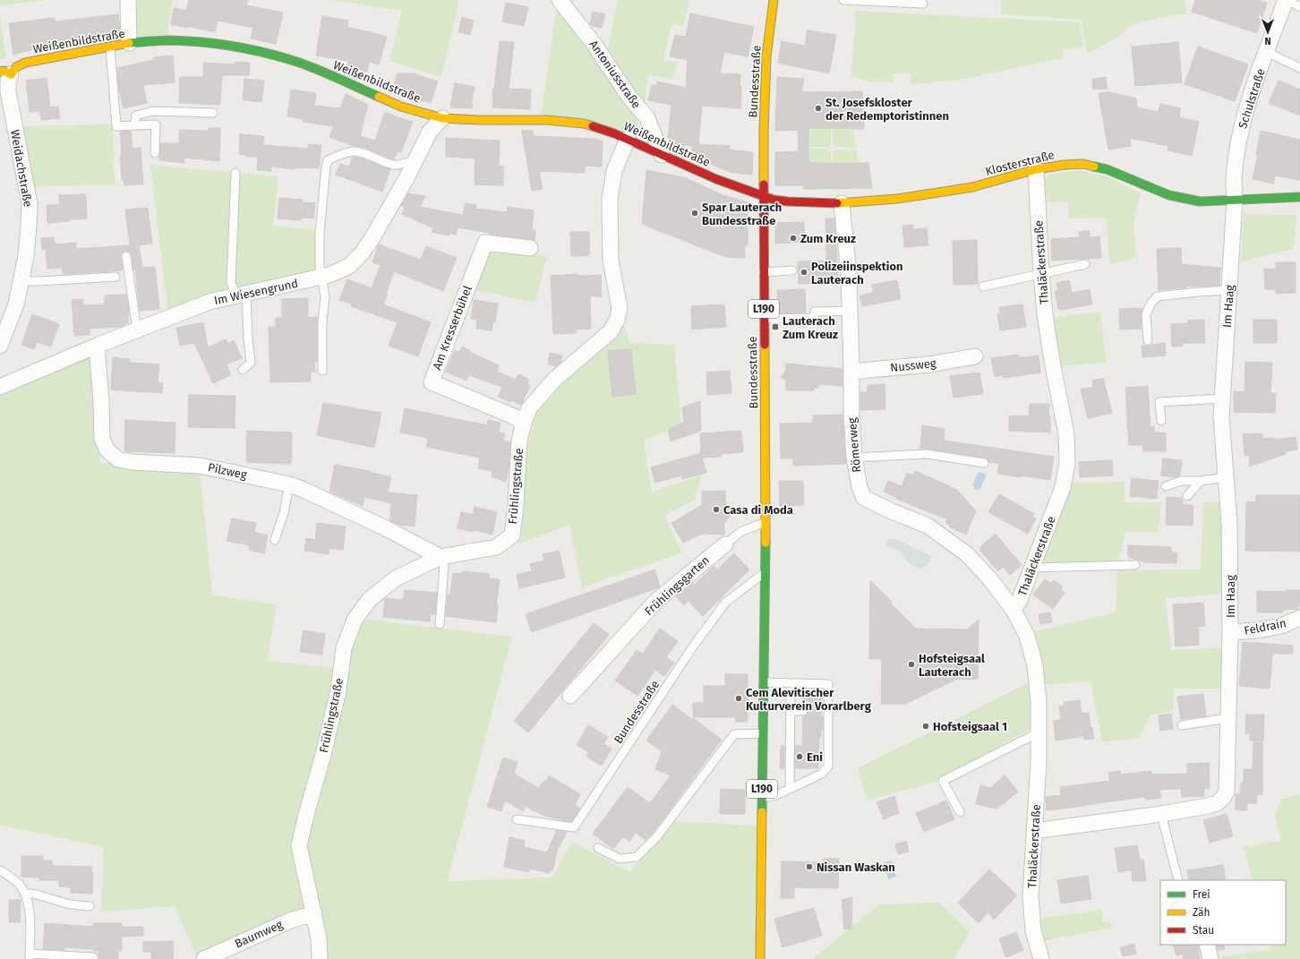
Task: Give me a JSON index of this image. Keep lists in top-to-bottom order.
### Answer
{
  "streets": {
    "street": [
      "Weißenbildstraße",
      "Antoniusstraße",
      "Bundesstraße",
      "Schulstraße",
      "Klosterstraße",
      "Weidachstraße",
      "Thaläckerstraße",
      "Im Wiesengrund",
      "Im Haag",
      "L190",
      "Am Kresserbühel",
      "Nussweg",
      "Römerweg",
      "Pilzweg",
      "Frühlingstraße",
      "Frühlingsgarten",
      "Feldrain",
      "Baumweg"
    ]
  },
  "crossings": [
    ["Weißenbildstraße", "Antoniusstraße"],
    ["Weißenbildstraße", "Bundesstraße"],
    ["Weißenbildstraße", "Klosterstraße"],
    ["Weißenbildstraße", "Weidachstraße"],
    ["Weißenbildstraße", "Im Wiesengrund"],
    ["Weißenbildstraße", "Frühlingstraße"],
    ["Bundesstraße", "Klosterstraße"],
    ["Bundesstraße", "Frühlingsgarten"],
    ["Schulstraße", "Klosterstraße"],
    ["Schulstraße", "Im Haag"],
    ["Klosterstraße", "Thaläckerstraße"],
    ["Klosterstraße", "Im Haag"],
    ["Klosterstraße", "Römerweg"],
    ["Thaläckerstraße", "Im Haag"],
    ["Thaläckerstraße", "Römerweg"],
    ["Im Wiesengrund", "Pilzweg"],
    ["Im Haag", "Feldrain"],
    ["Am Kresserbühel", "Frühlingstraße"],
    ["Nussweg", "Römerweg"],
    ["Pilzweg", "Frühlingstraße"],
    ["Frühlingstraße", "Baumweg"]
  ],
  "places": {
    "other": [
      "St. Josefskloster der Redemptoristinnen",
      "Spar Lauterach Bundesstraße",
      "Zum Kreuz",
      "Polizeiinspektion Lauterach",
      "Casa di Moda",
      "Hofsteigsaal Lauterach",
      "Cem Alevitischer Kulturverein Vorarlberg",
      "Hofsteigsaal 1",
      "Eni",
      "Nissan Waskan"
    ],
    "transit": ["Lauterach Zum Kreuz"]
  },
  "legend": ["Frei", "Zäh", "Stau"],
  "north": "bottom"
}
